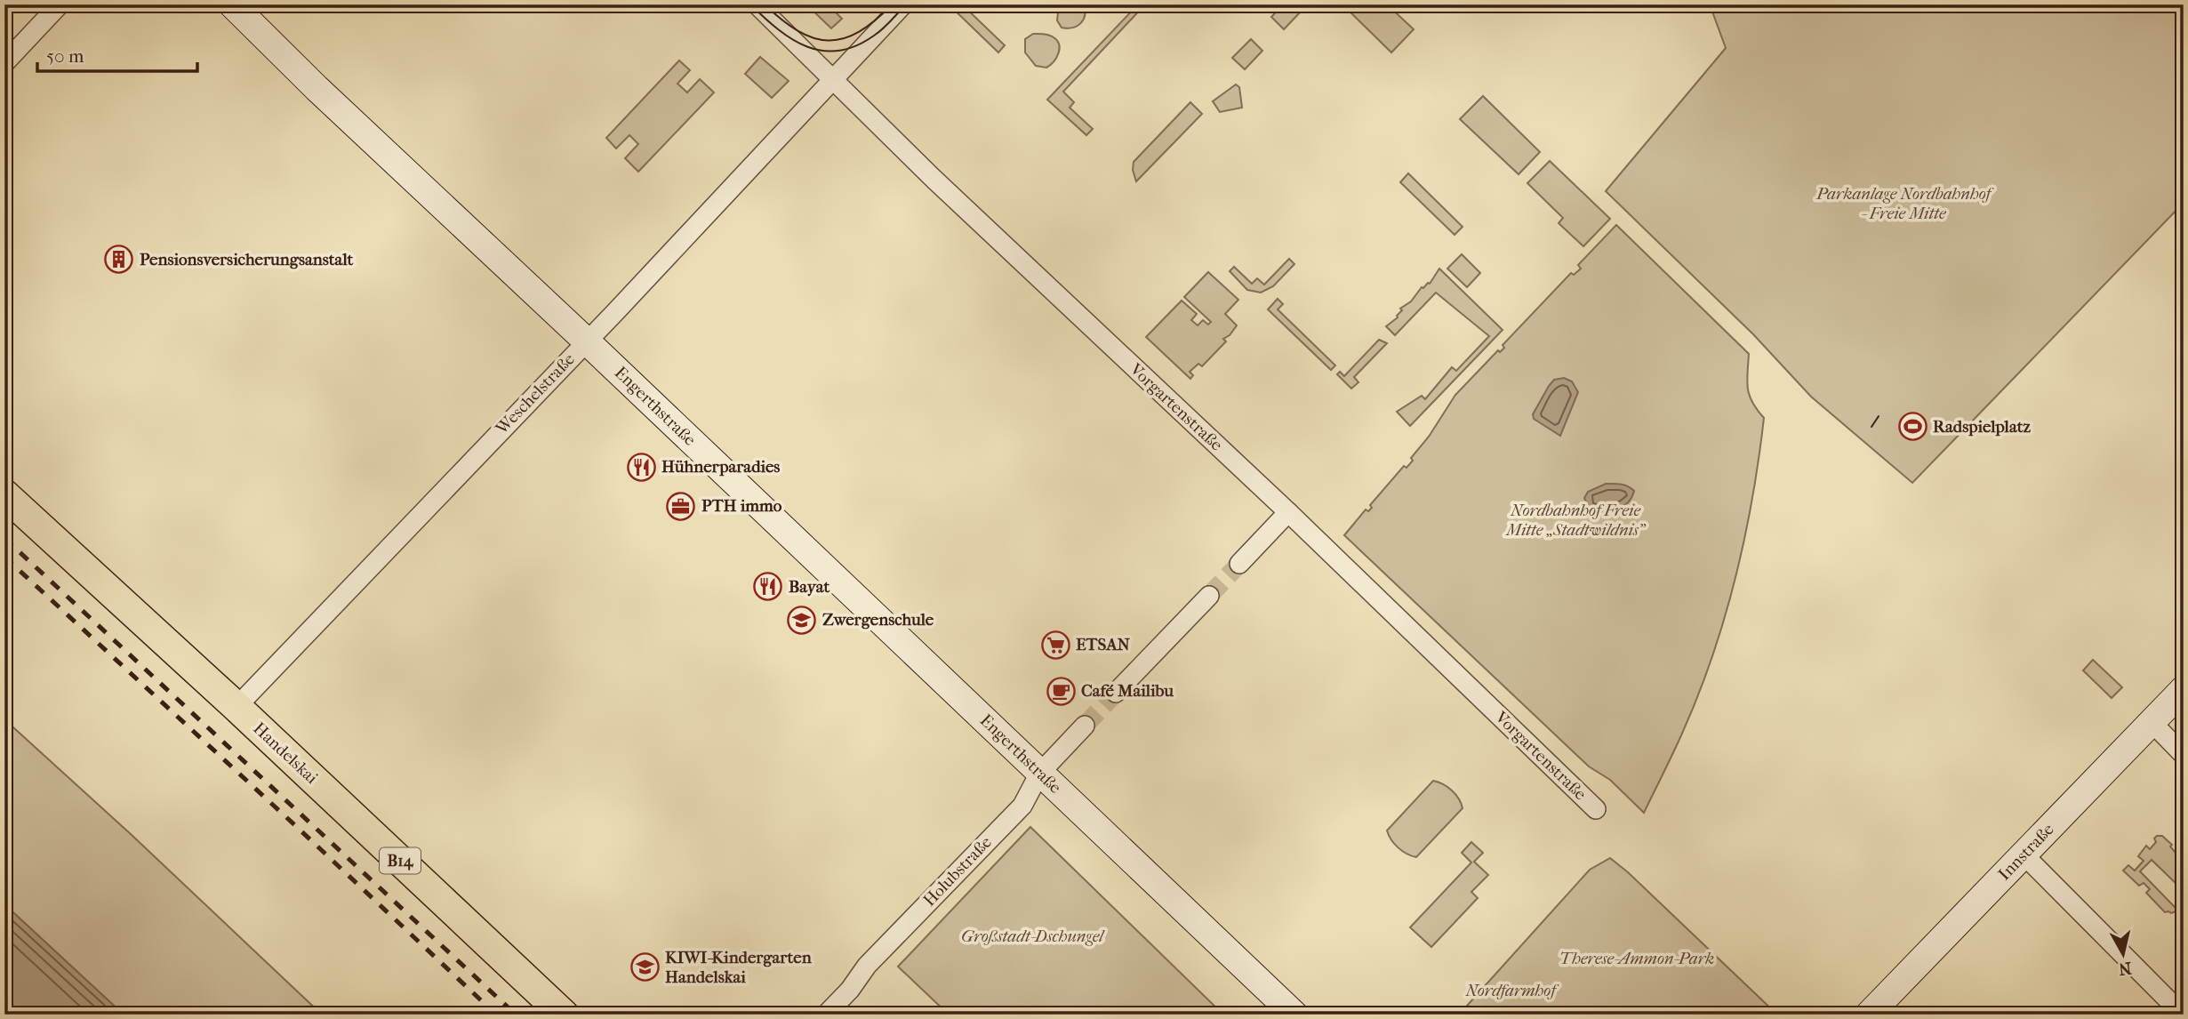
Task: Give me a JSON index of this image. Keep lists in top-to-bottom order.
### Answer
{
  "streets": {
    "main road": ["Handelskai", "B14"],
    "street": [
      "Weschelstraße",
      "Engerthstraße",
      "Vorgartenstraße",
      "Innstraße",
      "Holubstraße"
    ]
  },
  "crossings": [
    ["Weschelstraße", "Engerthstraße"],
    ["Weschelstraße", "Vorgartenstraße"],
    ["Weschelstraße", "Handelskai"],
    ["Engerthstraße", "Holubstraße"]
  ],
  "parks": [
    "Parkanlage Nordbahnhof - Freie Mitte",
    "Nordbahnhof Freie Mitte „Stadtwildnis”",
    "Großstadt-Dschungel",
    "Therese-Ammon-Park",
    "Nordfarmhof"
  ],
  "places": {
    "building": ["Pensionsversicherungsanstalt"],
    "sports": ["Radspielplatz"],
    "restaurant": ["Hühnerparadies", "Bayat"],
    "office": ["PTH immo"],
    "school or university": ["Zwergenschule", "KIWI-Kindergarten Handelskai"],
    "supermarket": ["ETSAN"],
    "cafe": ["Café Mailibu"]
  },
  "scale_bar": "50 m",
  "north": "bottom"
}
